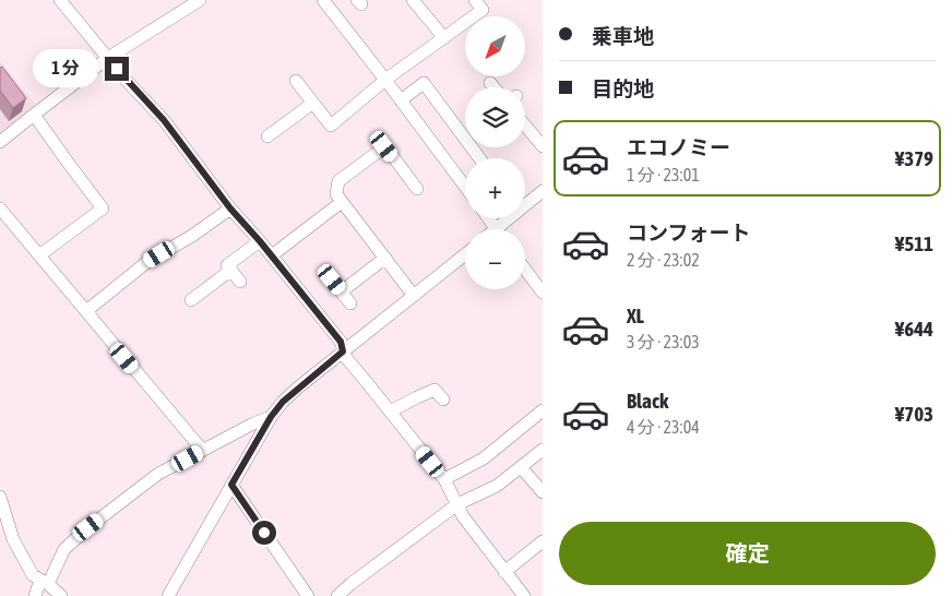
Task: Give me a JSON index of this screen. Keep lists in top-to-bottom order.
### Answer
{
  "north": "bottom left",
  "page": {
    "banner": ["乗車地", "目的地"],
    "map_buttons": ["+", "−"],
    "bubble": "1 分",
    "list": [
      {
        "name": "エコノミー",
        "note": "1 分 · 23:01",
        "value": "¥379"
      },
      {
        "name": "コンフォート",
        "note": "2 分 · 23:02",
        "value": "¥511"
      },
      {
        "name": "XL",
        "note": "3 分 · 23:03",
        "value": "¥644"
      },
      {
        "name": "Black",
        "note": "4 分 · 23:04",
        "value": "¥703"
      }
    ],
    "buttons": "確定"
  }
}
